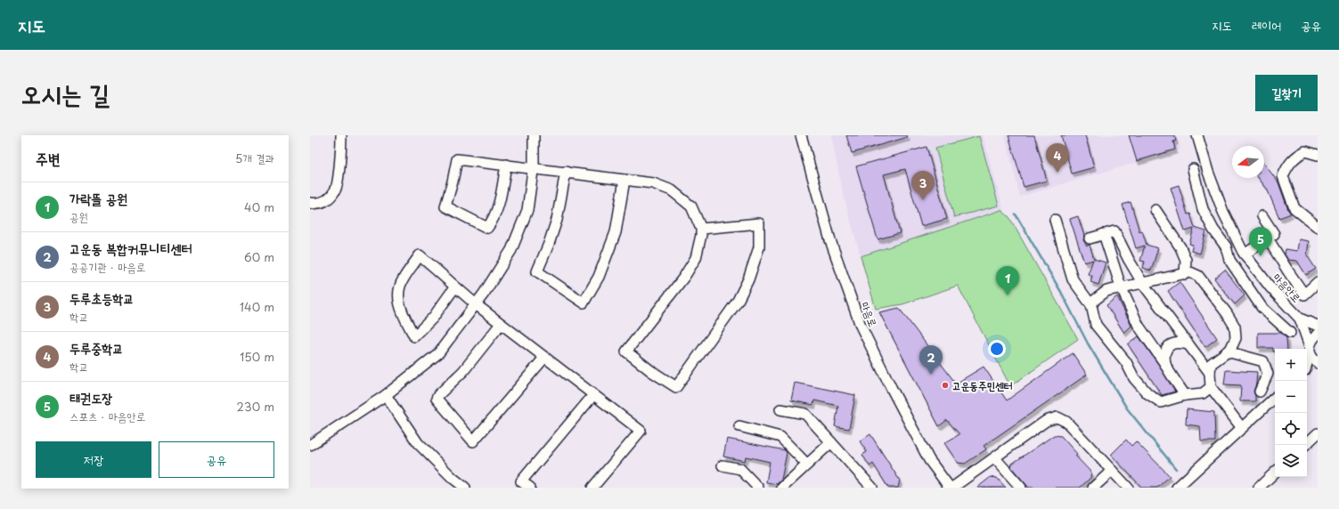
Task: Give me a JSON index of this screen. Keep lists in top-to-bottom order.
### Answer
{
  "streets": {
    "street": ["마음안로", "마음로"]
  },
  "places": ["고운동주민센터"],
  "north": "left",
  "page": {
    "header": "지도",
    "nav": ["지도", "레이어", "공유"],
    "title": "오시는 길",
    "buttons": [
      "길찾기",
      ["저장", "공유"]
    ],
    "heading": ["주변", "5개 결과"],
    "pins": [
      "4",
      "3",
      "5",
      "1",
      "2"
    ],
    "list": [
      {
        "mark": "1",
        "name": "가락뜰 공원",
        "note": "공원",
        "value": "40 m"
      },
      {
        "mark": "2",
        "name": "고운동 복합커뮤니티센터",
        "note": "공공기관 · 마음로",
        "value": "60 m"
      },
      {
        "mark": "3",
        "name": "두루초등학교",
        "note": "학교",
        "value": "140 m"
      },
      {
        "mark": "4",
        "name": "두루중학교",
        "note": "학교",
        "value": "150 m"
      },
      {
        "mark": "5",
        "name": "태권도장",
        "note": "스포츠 · 마음안로",
        "value": "230 m"
      }
    ],
    "map_buttons": ["+", "−"]
  }
}
